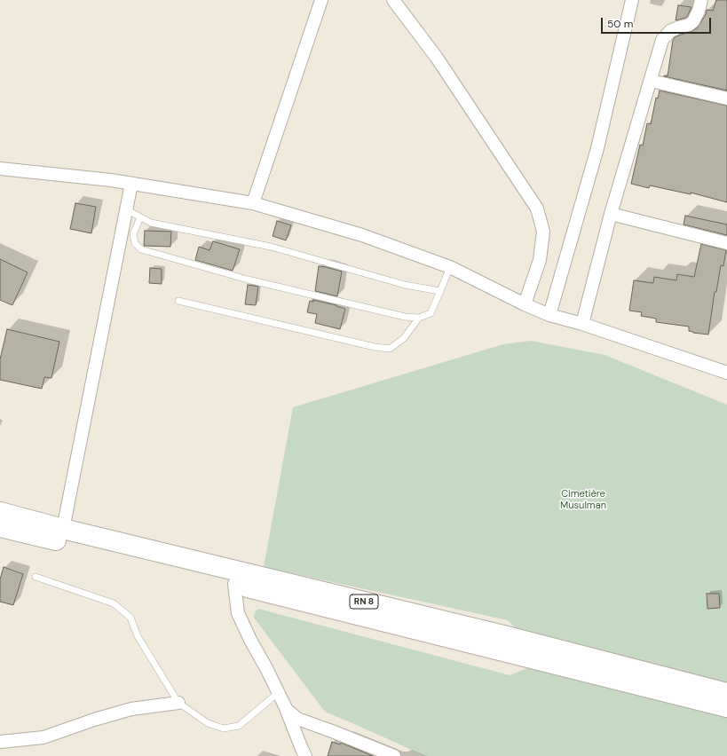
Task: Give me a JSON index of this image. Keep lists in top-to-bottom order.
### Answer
{
  "streets": {
    "highway": ["RN 8"]
  },
  "parks": ["Cimetière Musulman"],
  "scale_bar": "50 m"
}
